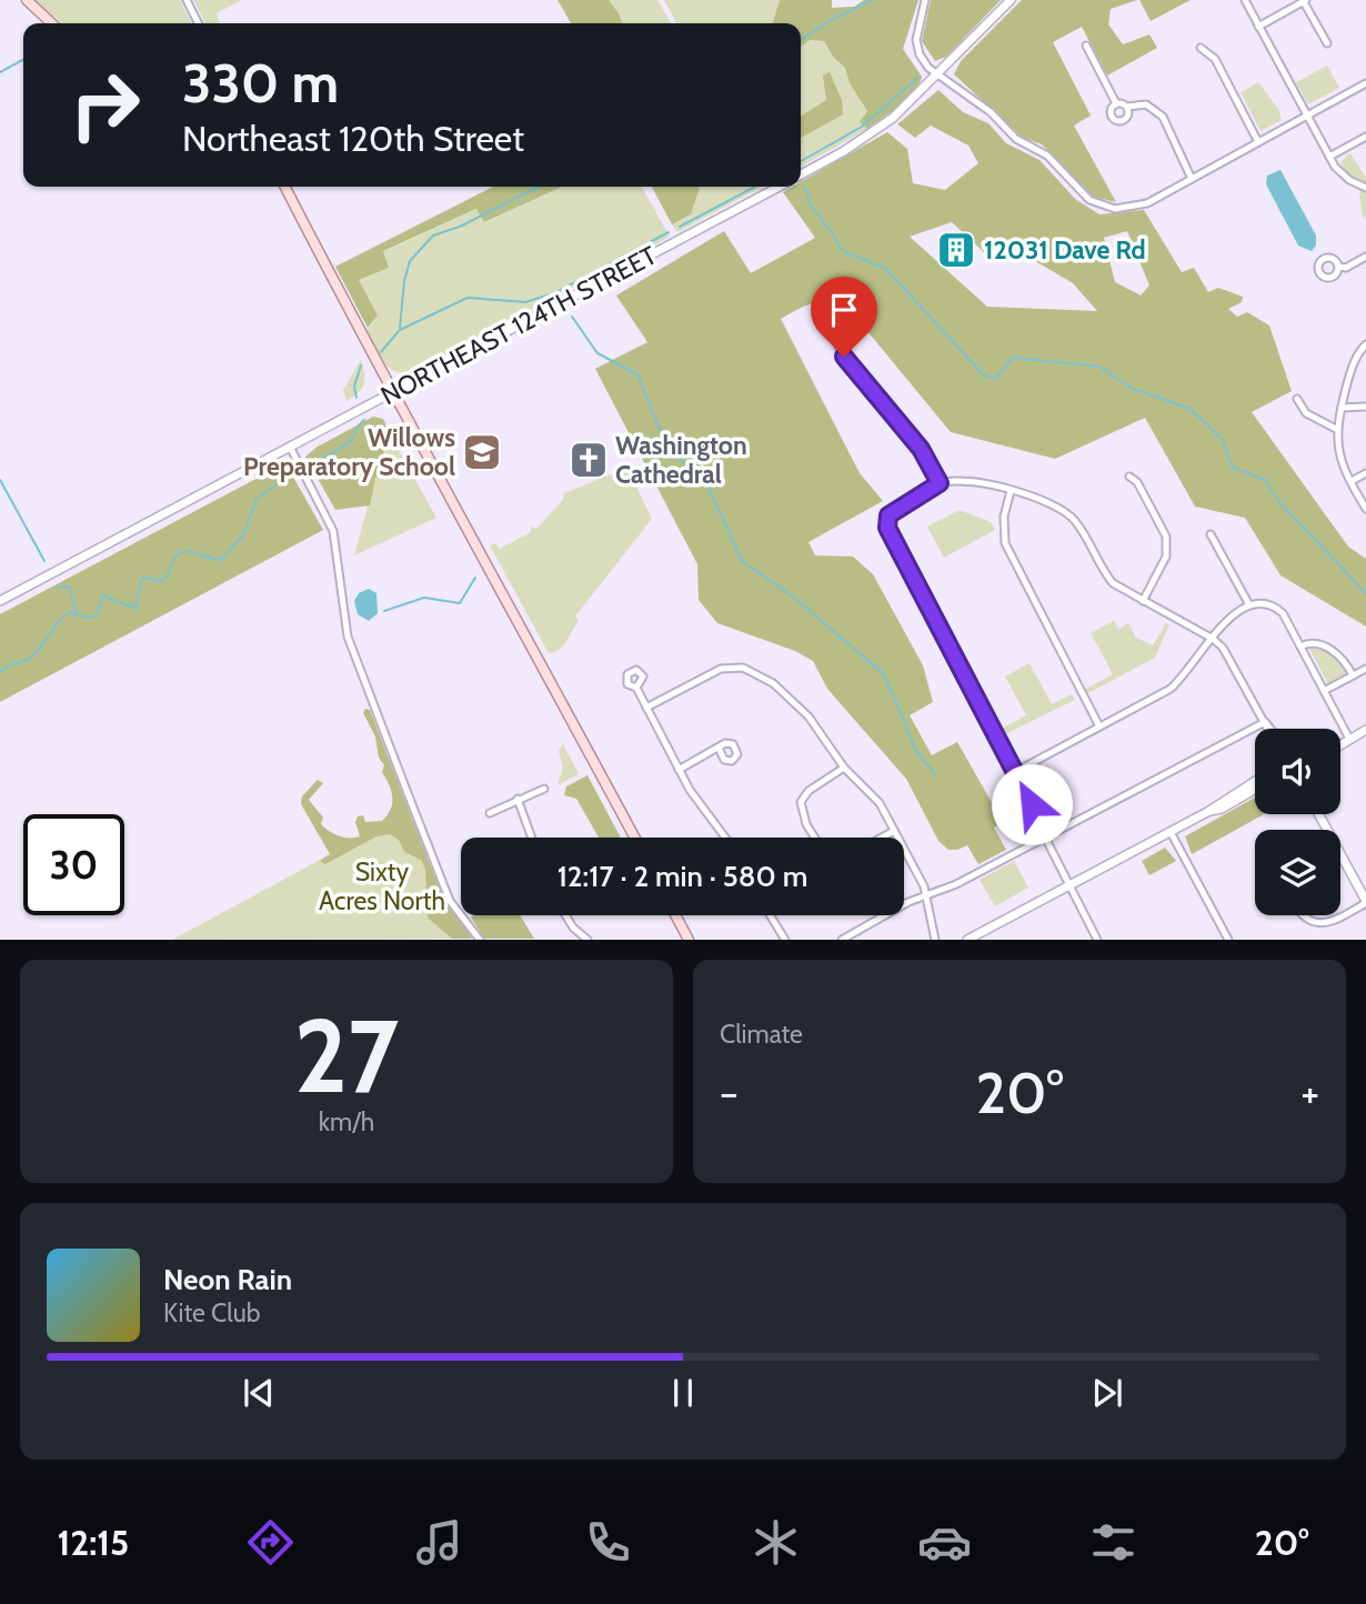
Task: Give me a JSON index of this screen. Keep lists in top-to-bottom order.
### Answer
{
  "streets": {
    "street": ["NORTHEAST 124TH STREET"]
  },
  "parks": ["Sixty Acres North"],
  "places": {
    "building": ["12031 Dave Rd"],
    "school or university": ["Willows Preparatory School"],
    "church": ["Washington Cathedral"]
  },
  "page": {
    "turn": ["330 m", "Northeast 120th Street"],
    "limit": "30",
    "trip": "12:17 · 2 min · 580 m",
    "tile": [
      ["27", "km/h"],
      "Climate"
    ],
    "heat": ["−", "20°", "+"],
    "song": ["Neon Rain", "Kite Club"],
    "tabs": ["12:15", "20°"]
  }
}
